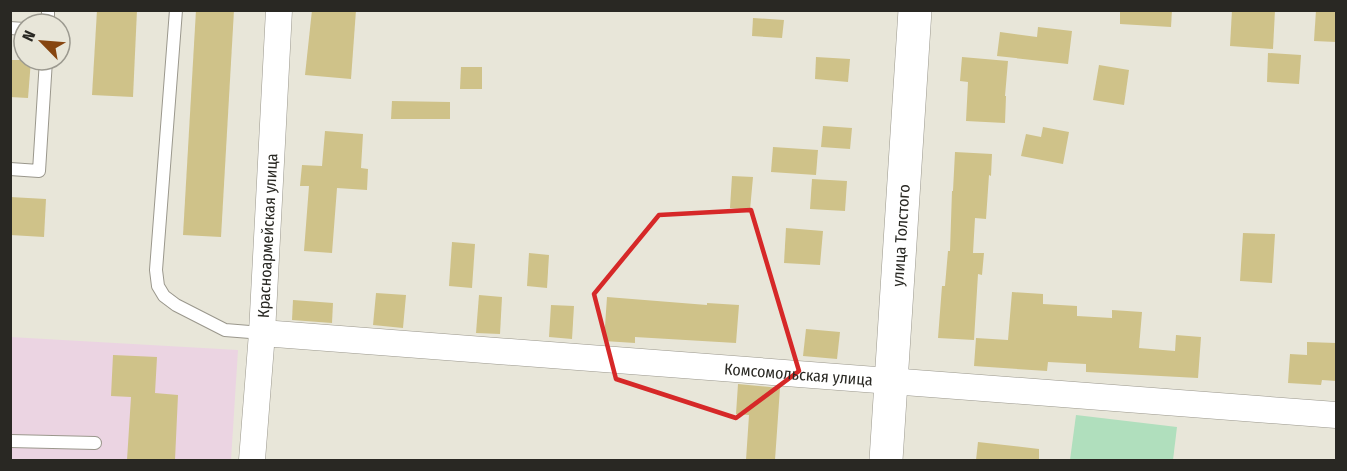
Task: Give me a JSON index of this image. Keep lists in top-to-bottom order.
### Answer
{
  "streets": {
    "street": ["Красноармейская улица", "улица Толстого", "Комсомольская улица"]
  },
  "crossings": [
    ["Красноармейская улица", "Комсомольская улица"],
    ["улица Толстого", "Комсомольская улица"]
  ],
  "north": "top left"
}
